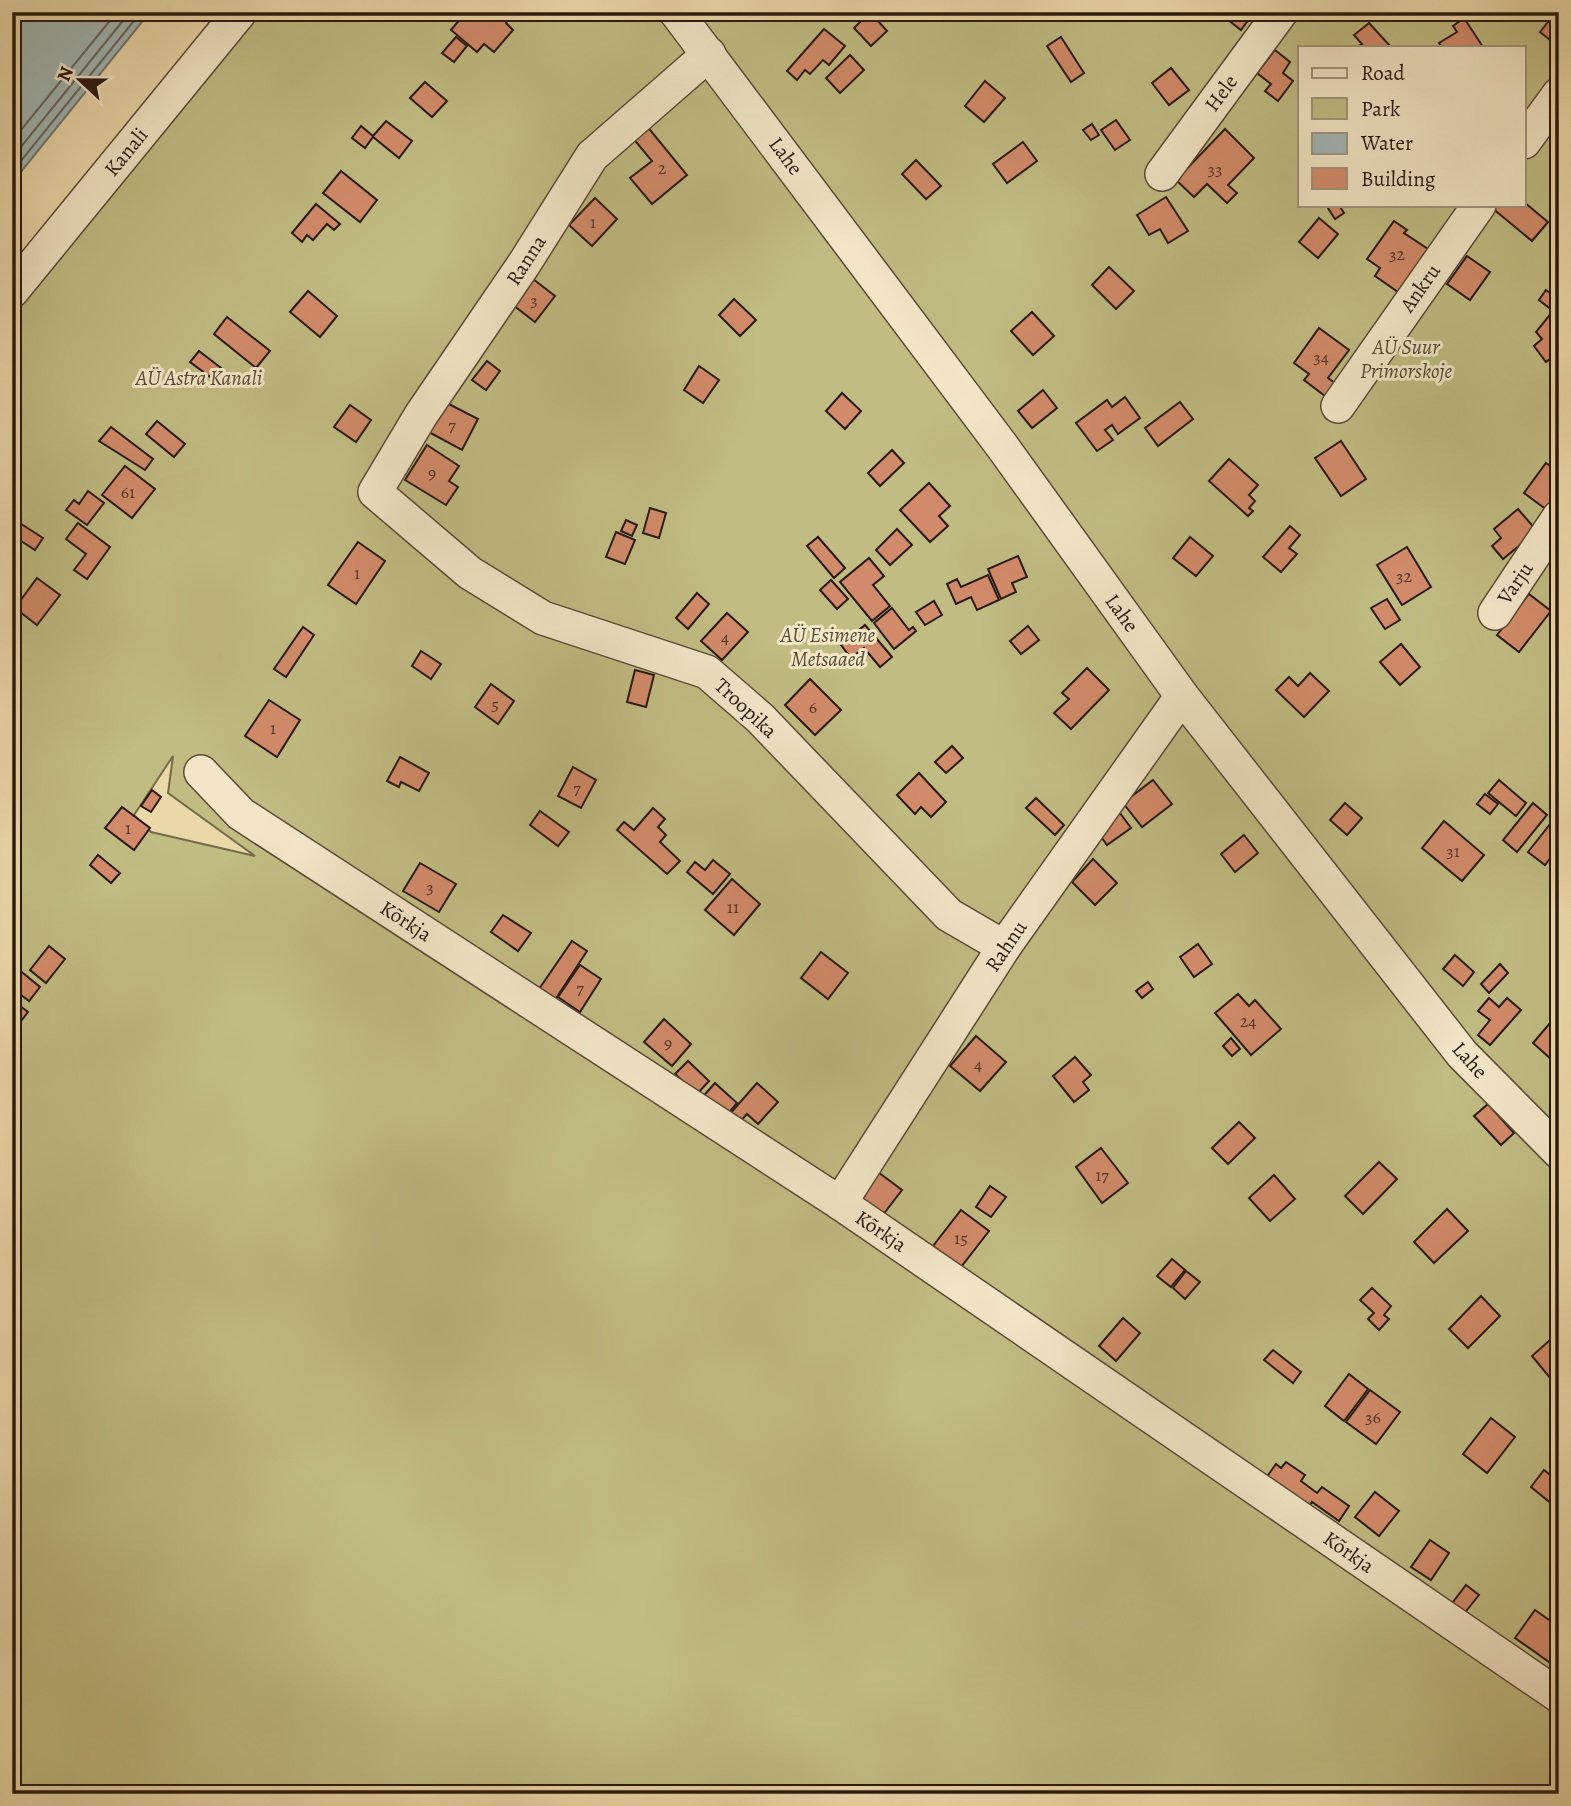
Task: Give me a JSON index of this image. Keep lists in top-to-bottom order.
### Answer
{
  "streets": {
    "street": [
      "Hele",
      "Kanali",
      "Lahe",
      "Ranna",
      "Ankru",
      "Varju",
      "Troopika",
      "Kõrkja",
      "Rahnu"
    ]
  },
  "crossings": [
    ["Lahe", "Ranna"],
    ["Lahe", "Rahnu"],
    ["Ranna", "Troopika"],
    ["Troopika", "Rahnu"],
    ["Kõrkja", "Rahnu"]
  ],
  "parks": ["AÜ Suur Primorskoje", "AÜ Astra Kanali", "AÜ Esimene Metsaaed"],
  "house_numbers": [
    "2",
    "33",
    "1",
    "32",
    "3",
    "34",
    "7",
    "9",
    "61",
    "1",
    "32",
    "4",
    "5",
    "6",
    "1",
    "7",
    "1",
    "31",
    "3",
    "11",
    "7",
    "24",
    "9",
    "4",
    "17",
    "15",
    "36"
  ],
  "legend": [
    "Road",
    "Park",
    "Water",
    "Building"
  ],
  "north": "left"
}
